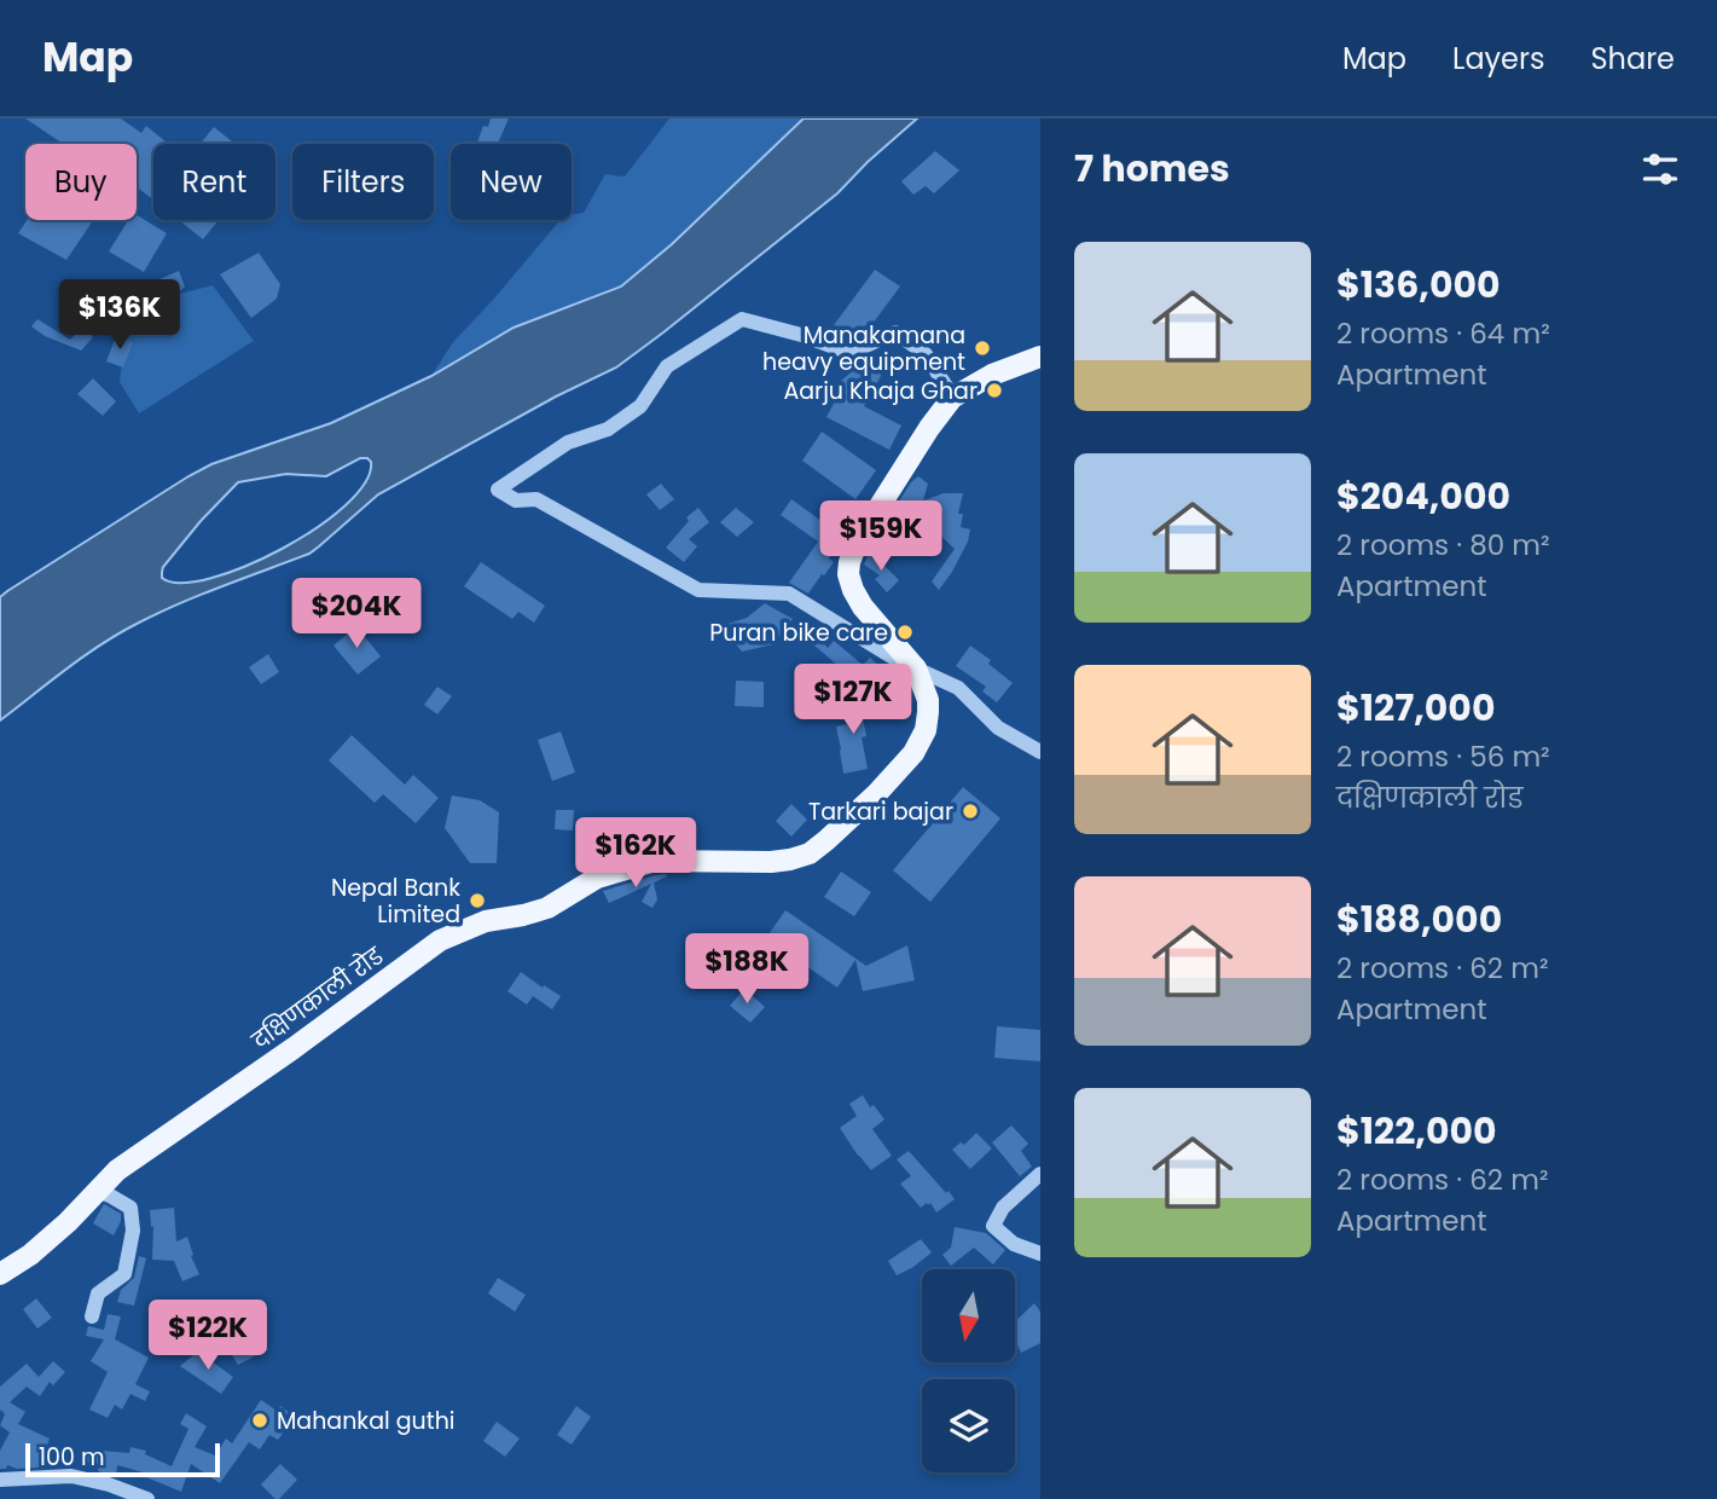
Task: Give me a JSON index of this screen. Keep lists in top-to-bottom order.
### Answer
{
  "streets": {
    "main road": ["दक्षिणकाली रोड"]
  },
  "places": [
    "Manakamana heavy equipment",
    "Aarju Khaja Ghar",
    "Puran bike care",
    "Tarkari bajar",
    "Nepal Bank Limited",
    "Mahankal guthi"
  ],
  "scale_bar": "100 m",
  "north": "bottom",
  "page": {
    "header": "Map",
    "nav": ["Map", "Layers", "Share"],
    "heading": "7 homes",
    "chip": [
      "Buy",
      "Rent",
      "Filters",
      "New"
    ],
    "list": [
      {
        "name": "$136,000",
        "note": "2 rooms · 64 m² · Apartment"
      },
      {
        "name": "$204,000",
        "note": "2 rooms · 80 m² · Apartment"
      },
      {
        "name": "$127,000",
        "note": "2 rooms · 56 m² · दक्षिणकाली रोड"
      },
      {
        "name": "$188,000",
        "note": "2 rooms · 62 m² · Apartment"
      },
      {
        "name": "$122,000",
        "note": "2 rooms · 62 m² · Apartment"
      }
    ],
    "price": [
      "$136K",
      "$159K",
      "$204K",
      "$127K",
      "$162K",
      "$188K",
      "$122K"
    ],
    "scale": "100 m"
  }
}
